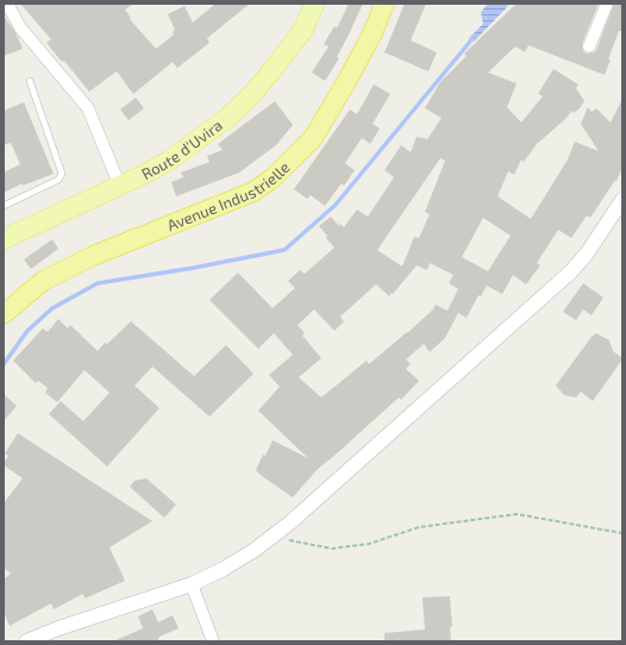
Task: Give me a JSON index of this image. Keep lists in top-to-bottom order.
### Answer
{
  "streets": {
    "highway": ["Avenue Industrielle"],
    "main road": ["Route d'Uvira"]
  }
}
